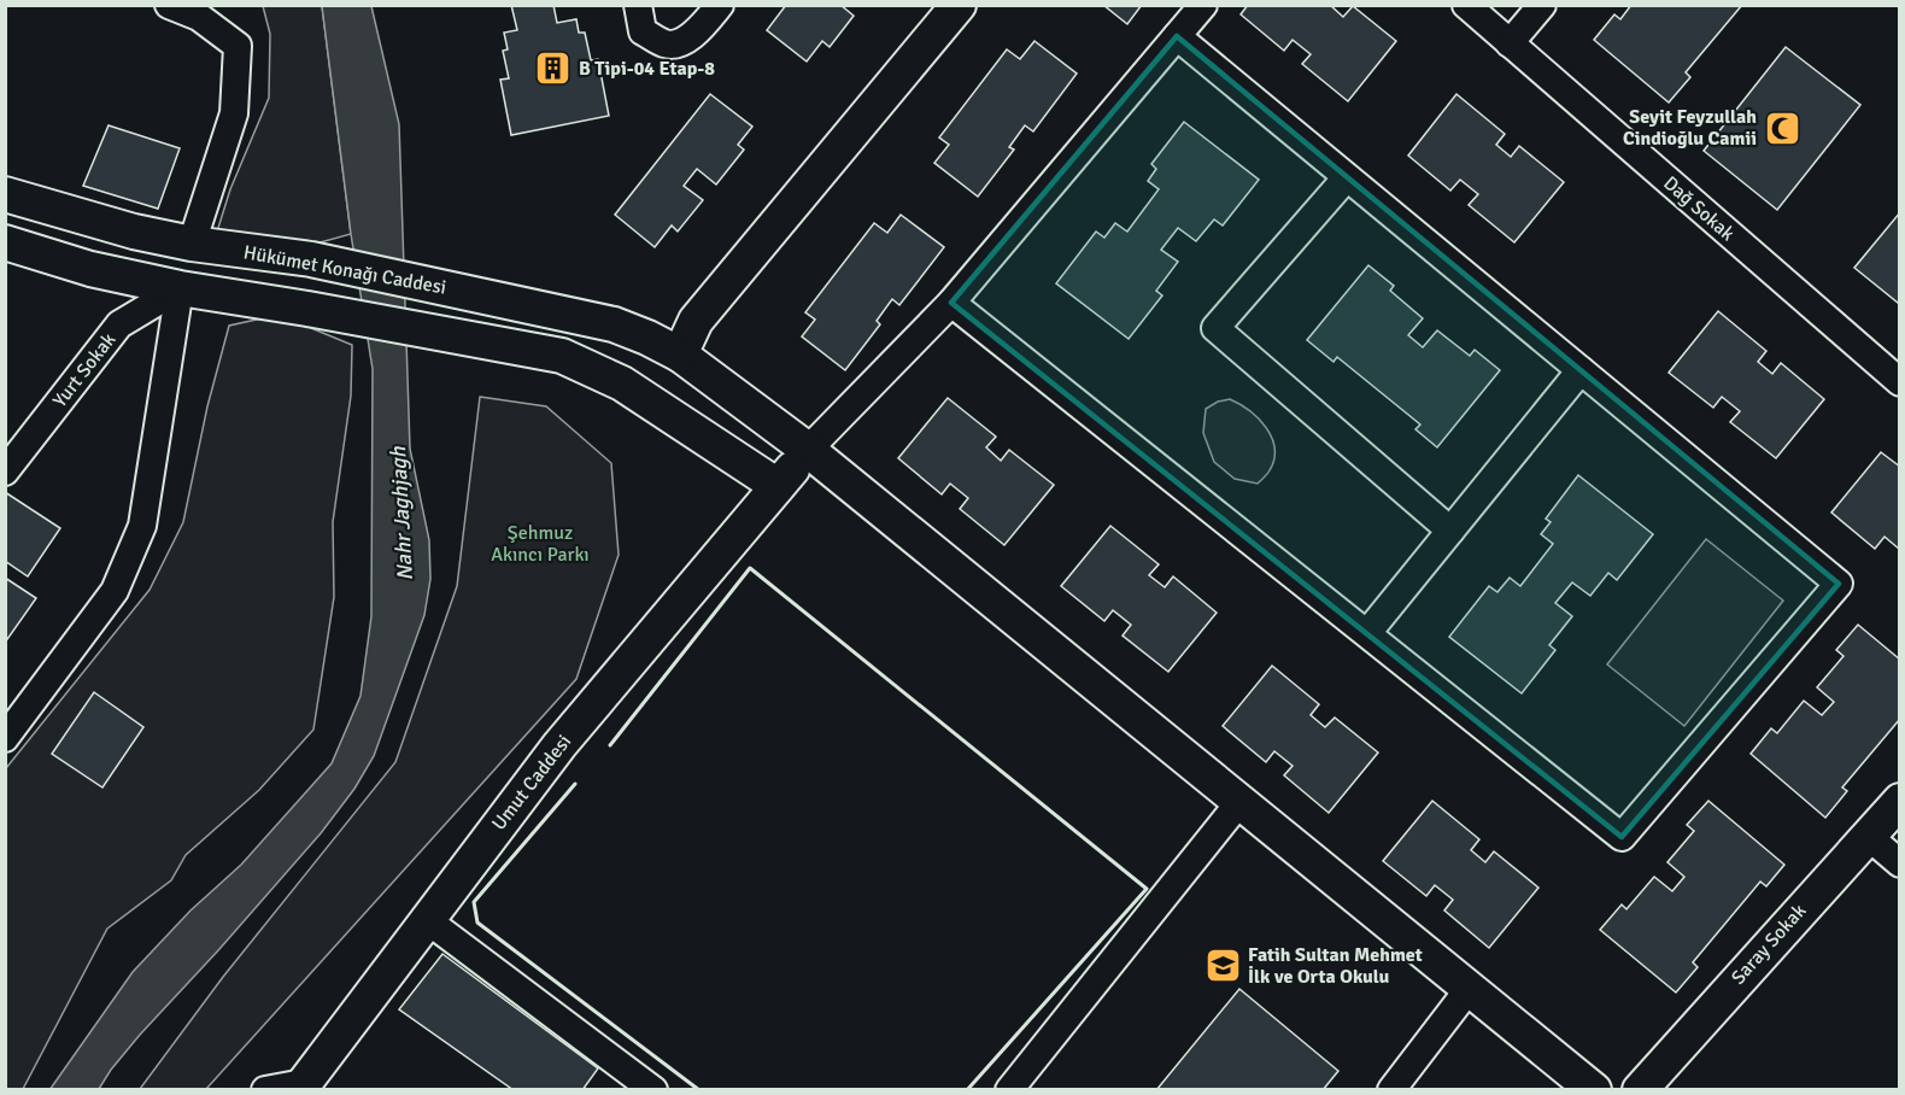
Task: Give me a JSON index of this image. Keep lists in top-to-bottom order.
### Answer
{
  "streets": {
    "street": [
      "Dağ Sokak",
      "Hükümet Konağı Caddesi",
      "Yurt Sokak",
      "Umut Caddesi",
      "Saray Sokak"
    ]
  },
  "crossings": [
    ["Hükümet Konağı Caddesi", "Umut Caddesi"]
  ],
  "water": ["Nahr Jaghjagh"],
  "parks": ["Şehmuz Akıncı Parkı"],
  "places": {
    "building": ["B Tipi-04 Etap-8"],
    "mosque": ["Seyit Feyzullah Cindioğlu Camii"],
    "school or university": ["Fatih Sultan Mehmet İlk ve Orta Okulu"]
  }
}
